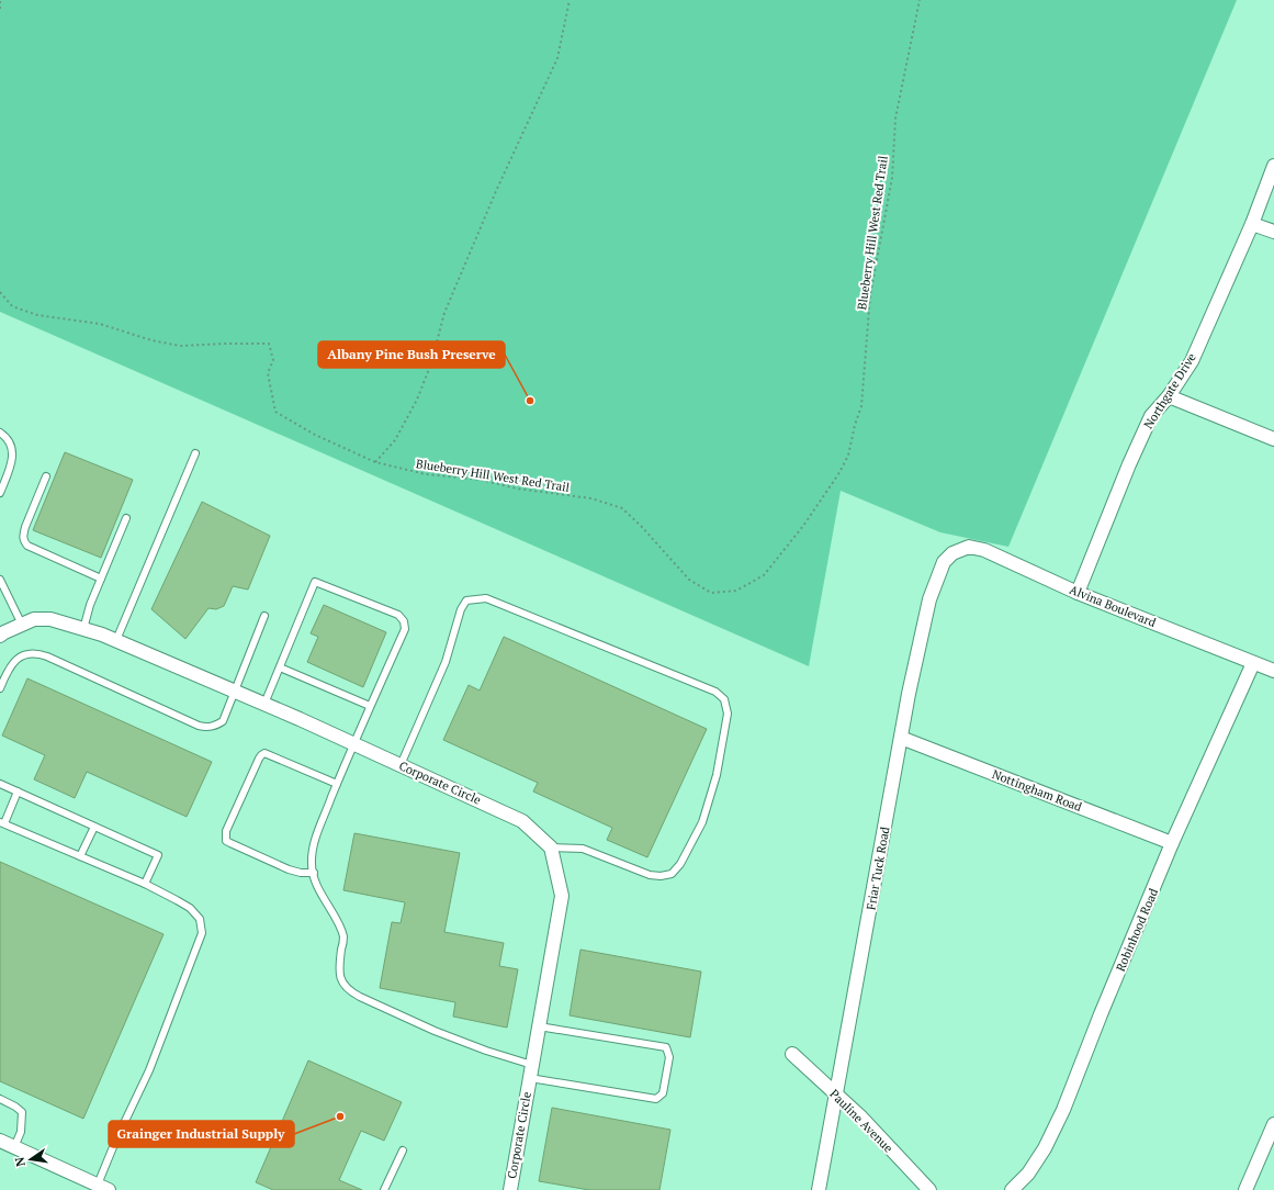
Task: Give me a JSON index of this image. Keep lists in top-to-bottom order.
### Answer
{
  "streets": {
    "street": [
      "Northgate Drive",
      "Alvina Boulevard",
      "Corporate Circle",
      "Nottingham Road",
      "Friar Tuck Road",
      "Robinhood Road",
      "Pauline Avenue"
    ],
    "path": ["Blueberry Hill West Red Trail"]
  },
  "crossings": [
    ["Northgate Drive", "Alvina Boulevard"],
    ["Alvina Boulevard", "Friar Tuck Road"],
    ["Alvina Boulevard", "Robinhood Road"],
    ["Nottingham Road", "Friar Tuck Road"],
    ["Nottingham Road", "Robinhood Road"],
    ["Friar Tuck Road", "Pauline Avenue"]
  ],
  "places": ["Albany Pine Bush Preserve", "Grainger Industrial Supply"],
  "north": "left"
}
